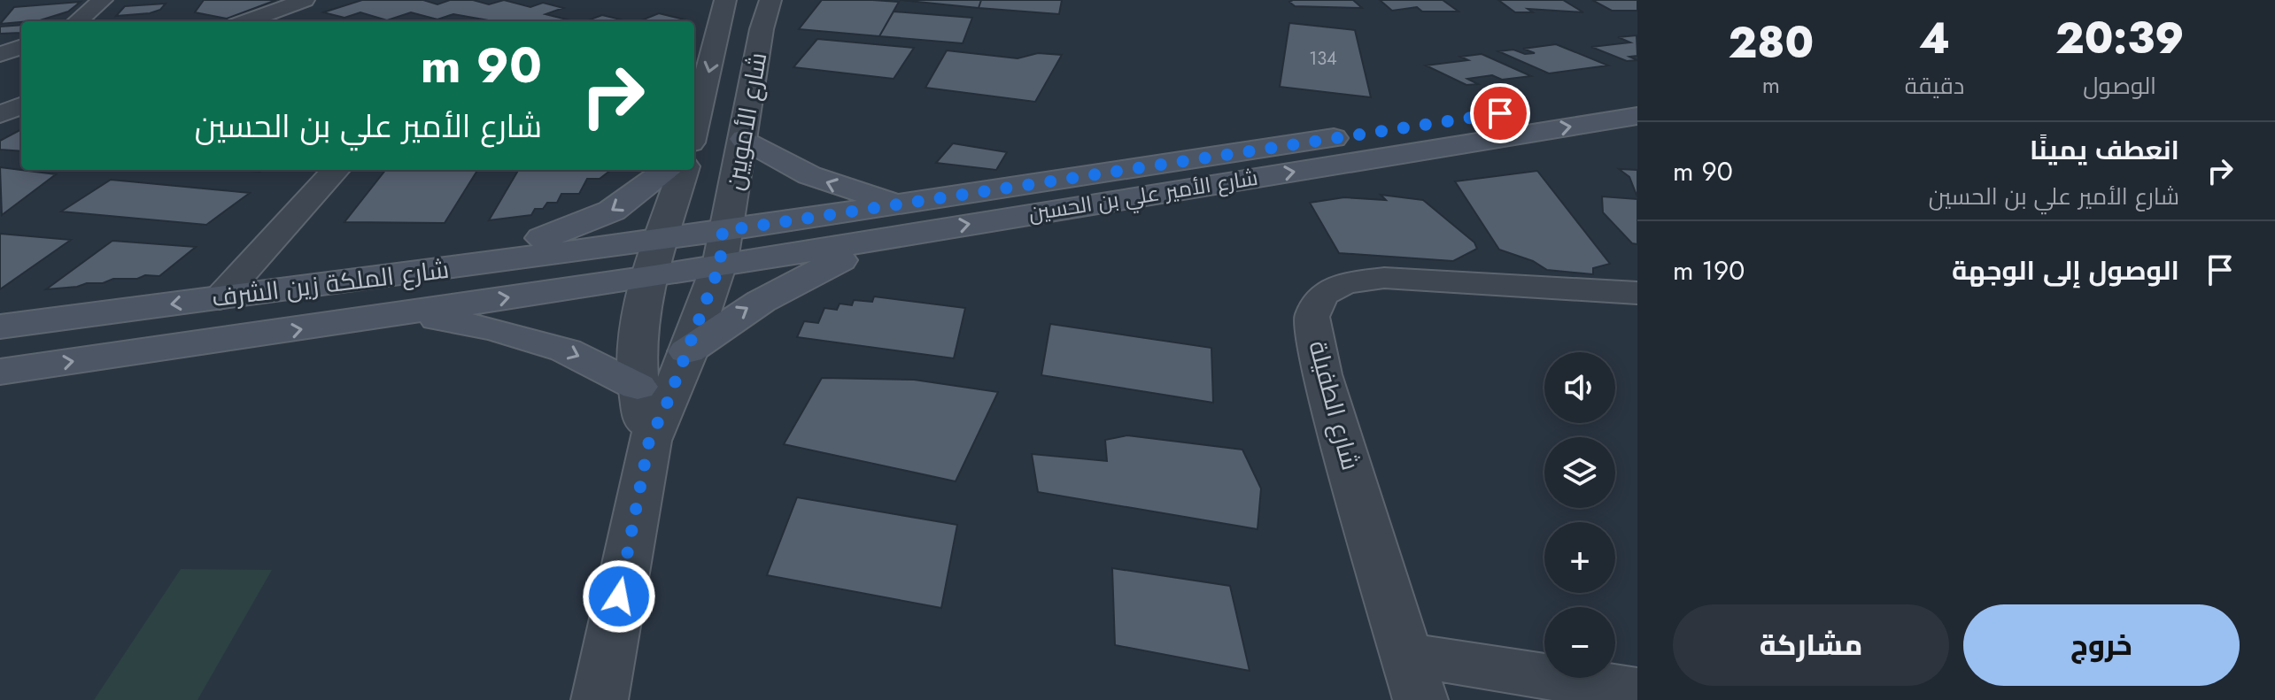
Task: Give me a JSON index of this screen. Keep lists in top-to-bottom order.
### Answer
{
  "streets": {
    "main road": ["شارع الأمير علي بن الحسين", "شارع الملكة زين الشرف"],
    "street": ["شارع الأمويين", "شارع الطفيلة"]
  },
  "crossings": [
    ["شارع الأمويين", "شارع الأمير علي بن الحسين"],
    ["شارع الأمويين", "شارع الملكة زين الشرف"],
    ["شارع الأمير علي بن الحسين", "شارع الملكة زين الشرف"]
  ],
  "house_numbers": ["134"],
  "page": {
    "eta": [
      "20:39",
      "الوصول",
      "4",
      "دقيقة",
      "280",
      "m"
    ],
    "turn": ["90 m", "شارع الأمير علي بن الحسين"],
    "list": [
      {
        "name": "انعطف يمينًا",
        "note": "شارع الأمير علي بن الحسين",
        "value": "90 m"
      },
      {
        "name": "الوصول إلى الوجهة",
        "value": "190 m"
      }
    ],
    "map_buttons": ["+", "−"],
    "buttons": ["خروج", "مشاركة"]
  }
}
